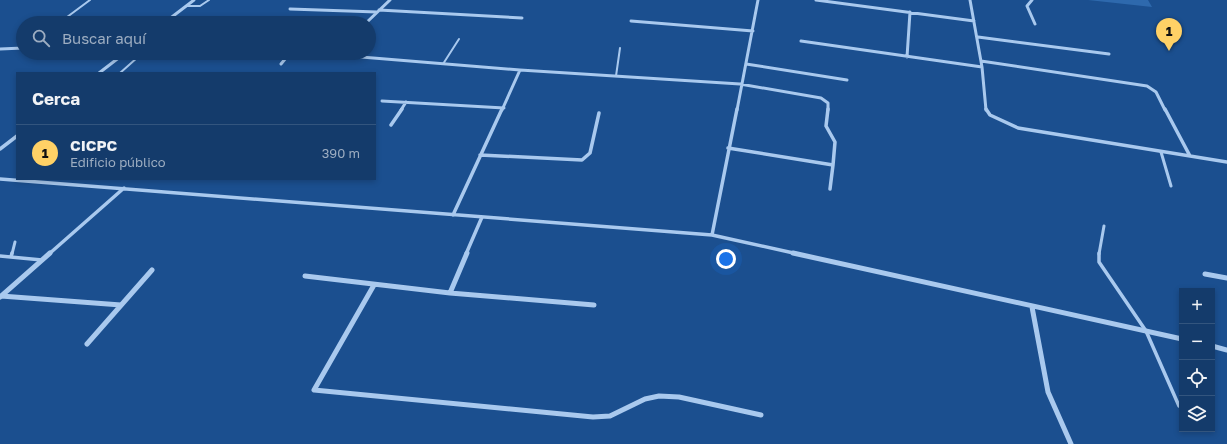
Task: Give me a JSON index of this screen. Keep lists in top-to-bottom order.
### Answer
{
  "page": {
    "search": "Buscar aquí",
    "pins": "1",
    "heading": "Cerca",
    "list": [
      {
        "mark": "1",
        "name": "CICPC",
        "note": "Edificio público",
        "value": "390 m"
      }
    ],
    "map_buttons": ["+", "−"]
  }
}
